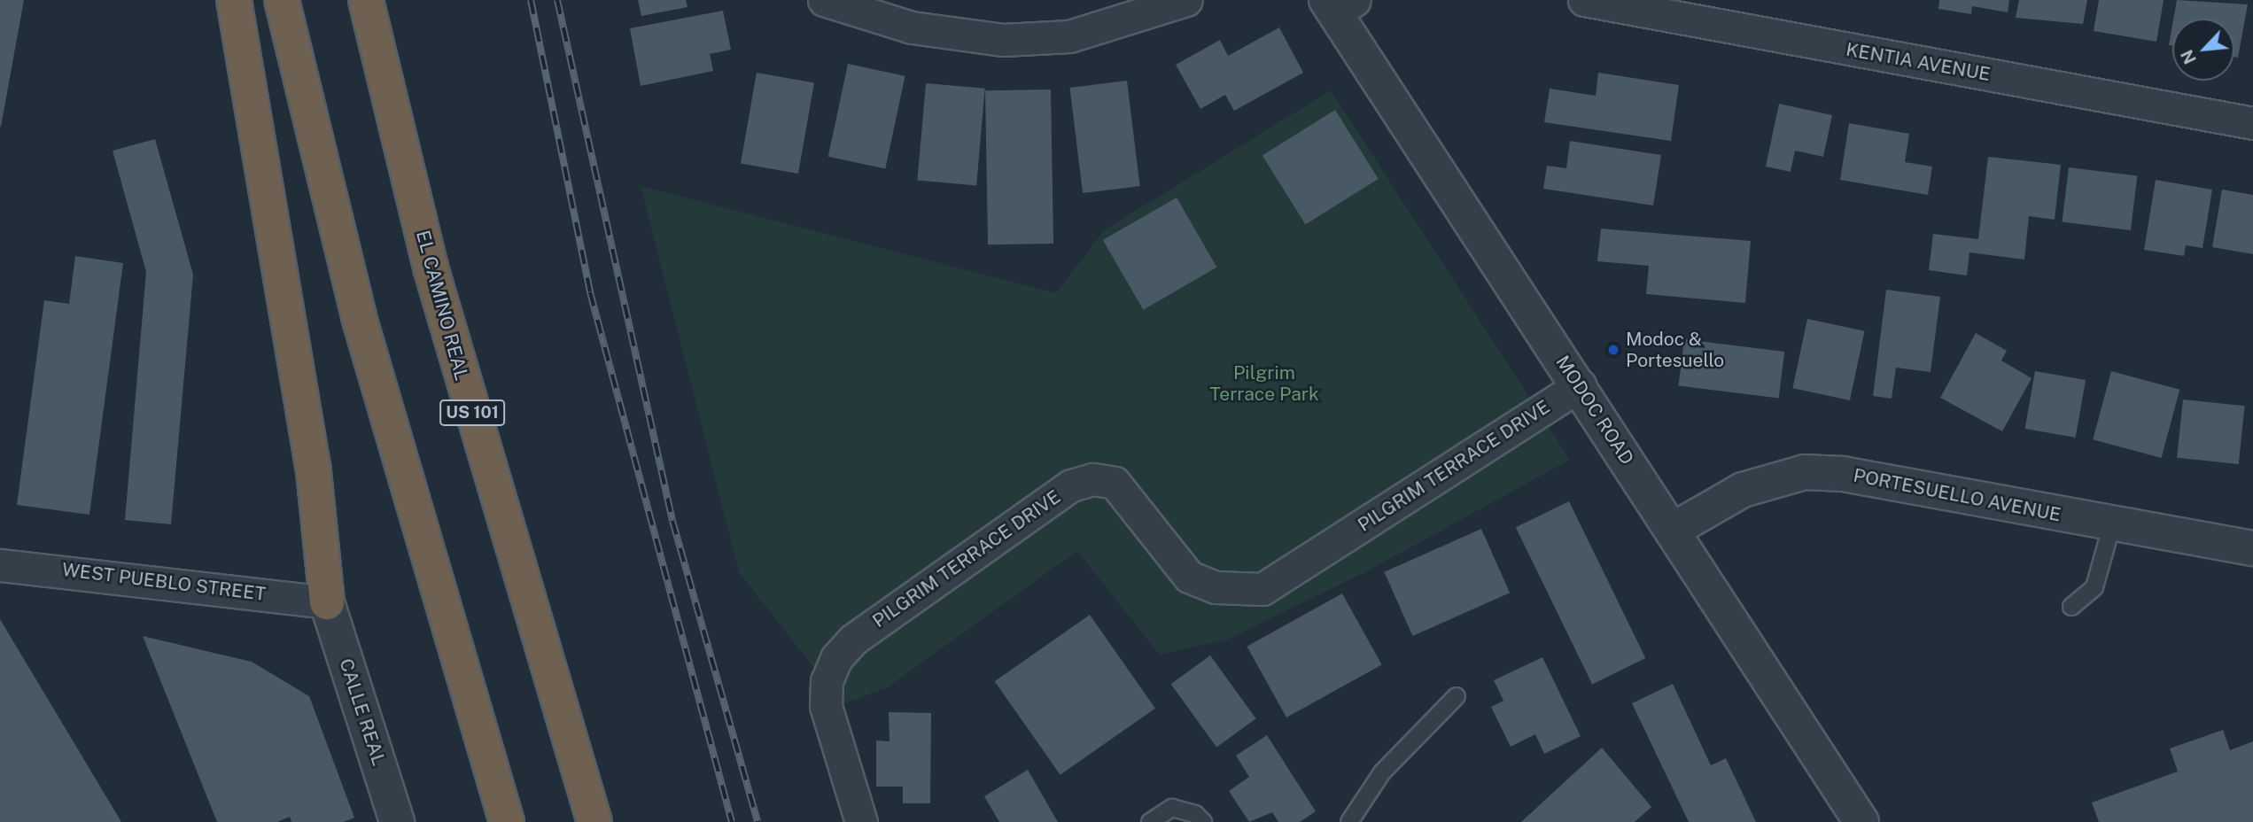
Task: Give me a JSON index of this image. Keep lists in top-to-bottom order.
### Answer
{
  "streets": {
    "highway": ["EL CAMINO REAL", "US 101"],
    "street": [
      "KENTIA AVENUE",
      "MODOC ROAD",
      "PILGRIM TERRACE DRIVE",
      "PORTESUELLO AVENUE",
      "WEST PUEBLO STREET",
      "CALLE REAL"
    ]
  },
  "crossings": [
    ["MODOC ROAD", "PILGRIM TERRACE DRIVE"],
    ["MODOC ROAD", "PORTESUELLO AVENUE"],
    ["WEST PUEBLO STREET", "CALLE REAL"]
  ],
  "parks": ["Pilgrim Terrace Park"],
  "places": ["Modoc & Portesuello"],
  "north": "bottom left"
}
